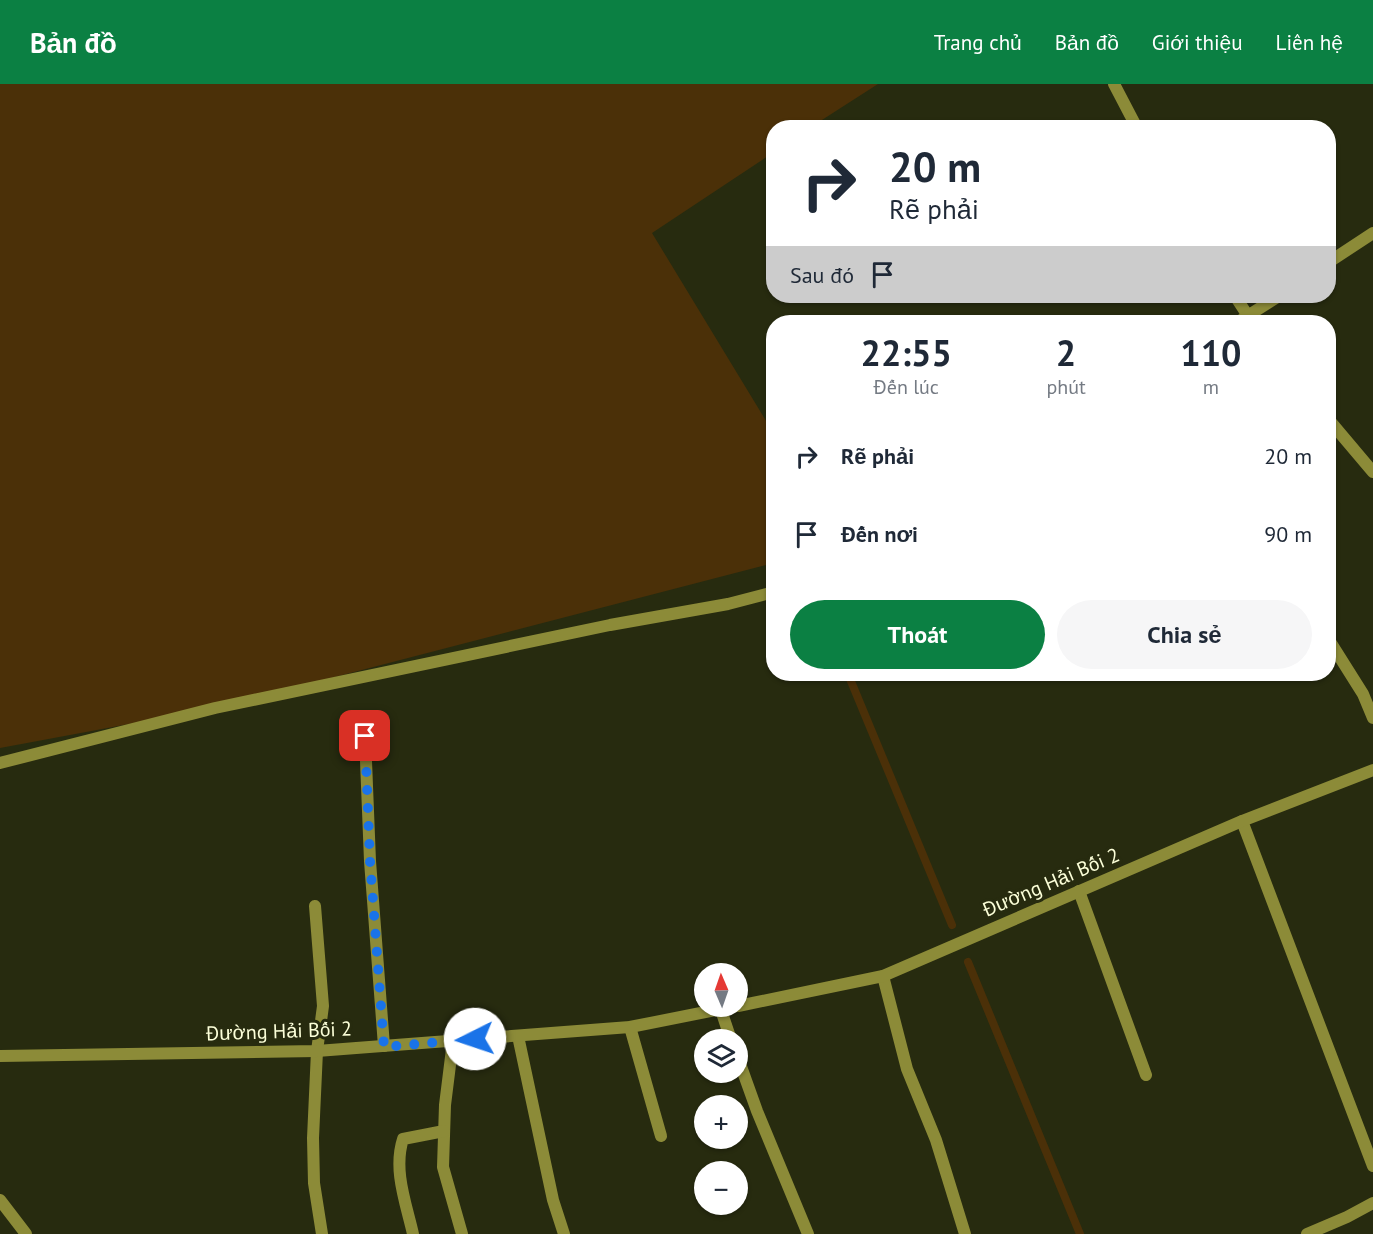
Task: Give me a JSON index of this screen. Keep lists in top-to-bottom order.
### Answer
{
  "streets": {
    "street": ["Đường Hải Bối 2"]
  },
  "north": "top",
  "page": {
    "header": "Bản đồ",
    "nav": [
      "Trang chủ",
      "Bản đồ",
      "Giới thiệu",
      "Liên hệ"
    ],
    "turn": ["20 m", "Rẽ phải"],
    "then": "Sau đó",
    "eta": [
      "22:55",
      "Đến lúc",
      "2",
      "phút",
      "110",
      "m"
    ],
    "list": [
      {
        "name": "Rẽ phải",
        "value": "20 m"
      },
      {
        "name": "Đến nơi",
        "value": "90 m"
      }
    ],
    "buttons": ["Thoát", "Chia sẻ"],
    "map_buttons": ["+", "−"]
  }
}
